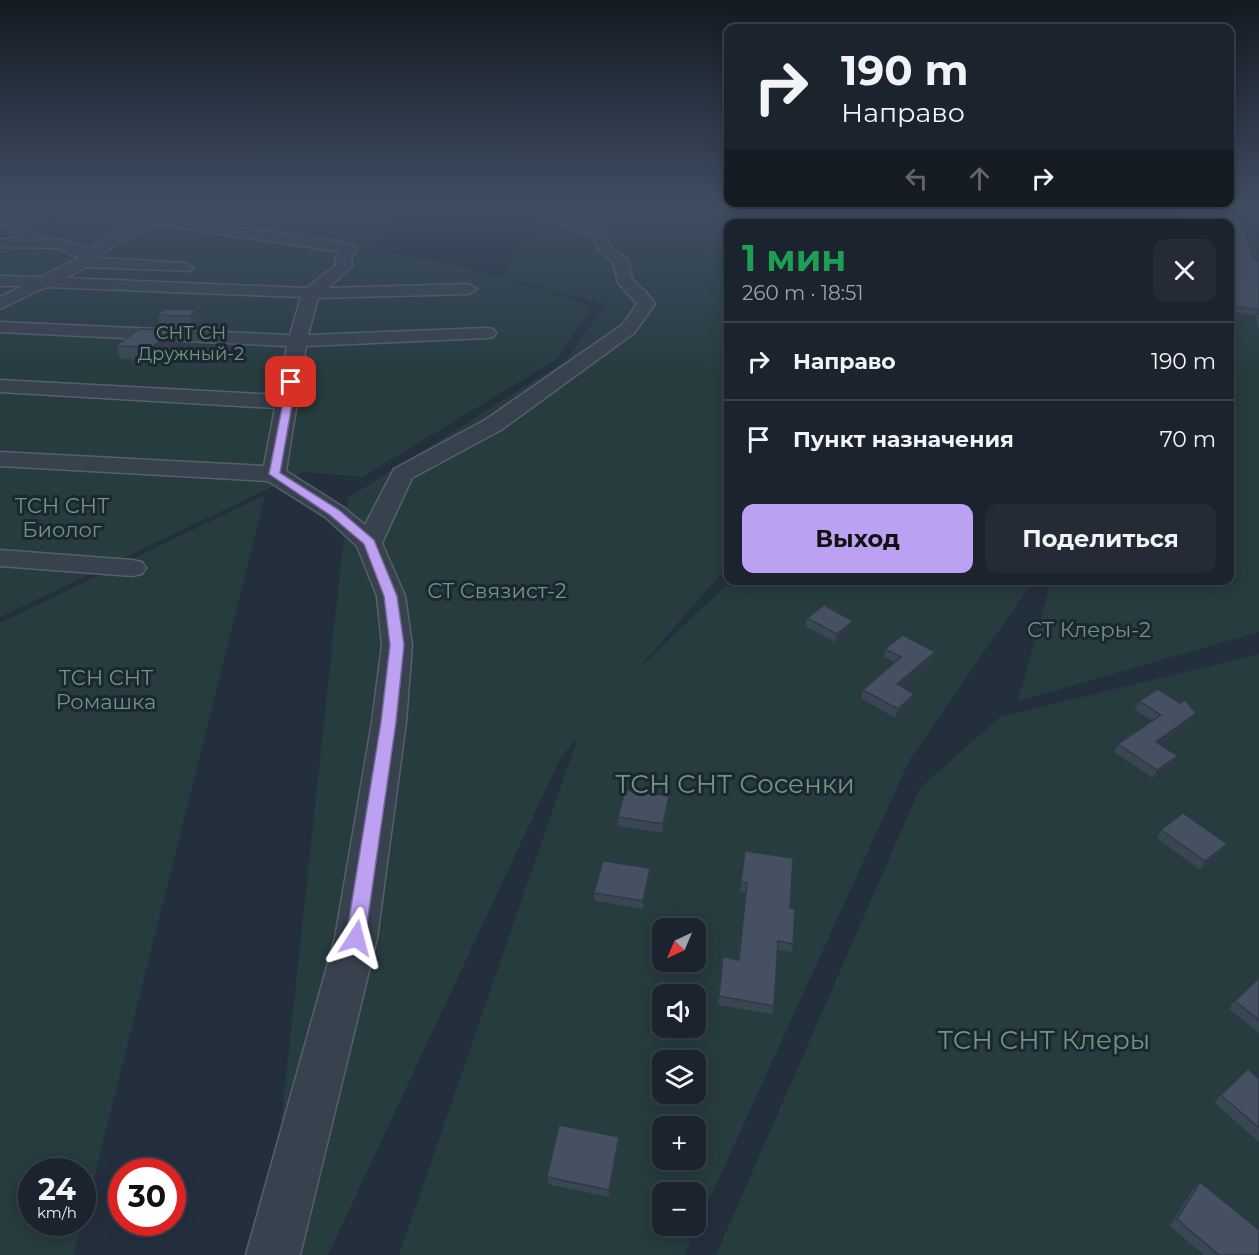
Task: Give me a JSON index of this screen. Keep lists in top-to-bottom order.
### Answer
{
  "parks": [
    "СНТ СН Дружный-2",
    "ТСН СНТ Биолог",
    "СТ Связист-2",
    "СТ Клеры-2",
    "ТСН СНТ Ромашка",
    "ТСН СНТ Сосенки",
    "ТСН СНТ Клеры"
  ],
  "north": "bottom left",
  "page": {
    "turn": ["190 m", "Направо"],
    "heading": ["1 мин", "260 m · 18:51"],
    "list": [
      {
        "name": "Направо",
        "value": "190 m"
      },
      {
        "name": "Пункт назначения",
        "value": "70 m"
      }
    ],
    "buttons": ["Выход", "Поделиться"],
    "map_buttons": ["+", "−"],
    "speed": "24 km/h",
    "limit": "30"
  }
}
